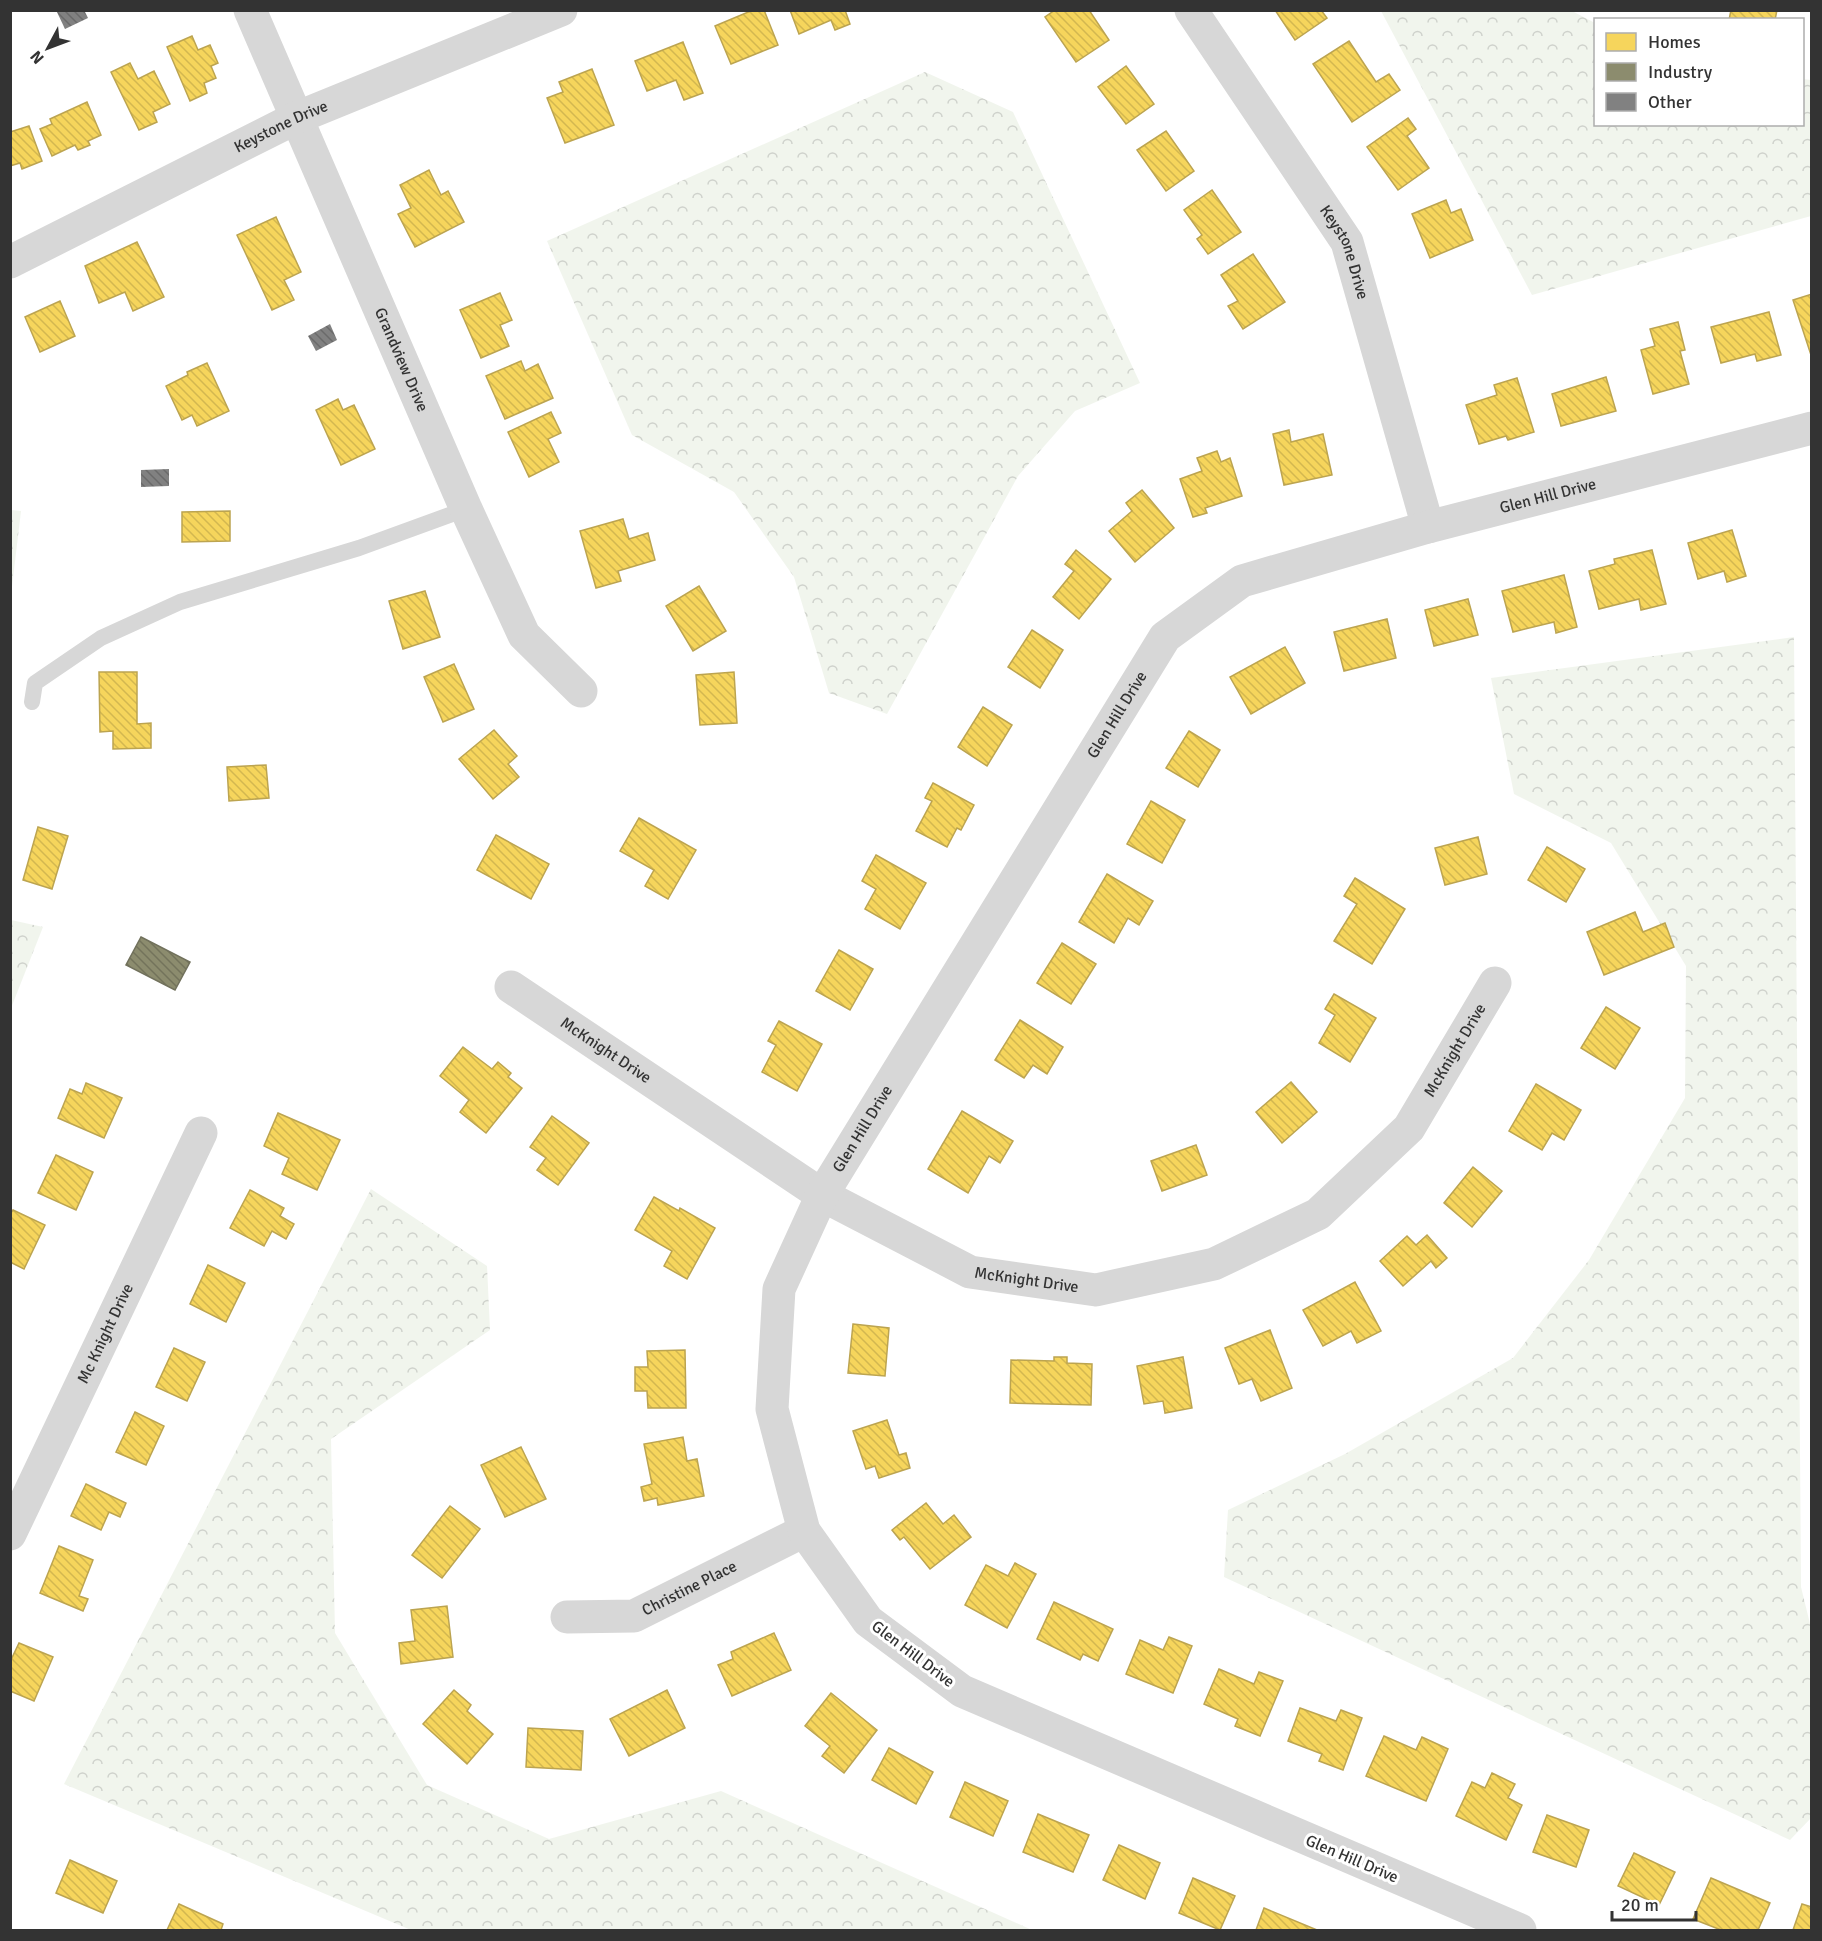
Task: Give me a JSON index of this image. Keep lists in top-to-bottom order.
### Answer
{
  "streets": {
    "street": [
      "Keystone Drive",
      "Grandview Drive",
      "Glen Hill Drive",
      "McKnight Drive",
      "Mc Knight Drive",
      "Christine Place"
    ]
  },
  "crossings": [
    ["Keystone Drive", "Grandview Drive"],
    ["Keystone Drive", "Glen Hill Drive"],
    ["Glen Hill Drive", "McKnight Drive"],
    ["Glen Hill Drive", "Christine Place"]
  ],
  "legend": ["Homes", "Industry", "Other"],
  "scale_bar": "20 m",
  "north": "bottom left"
}
